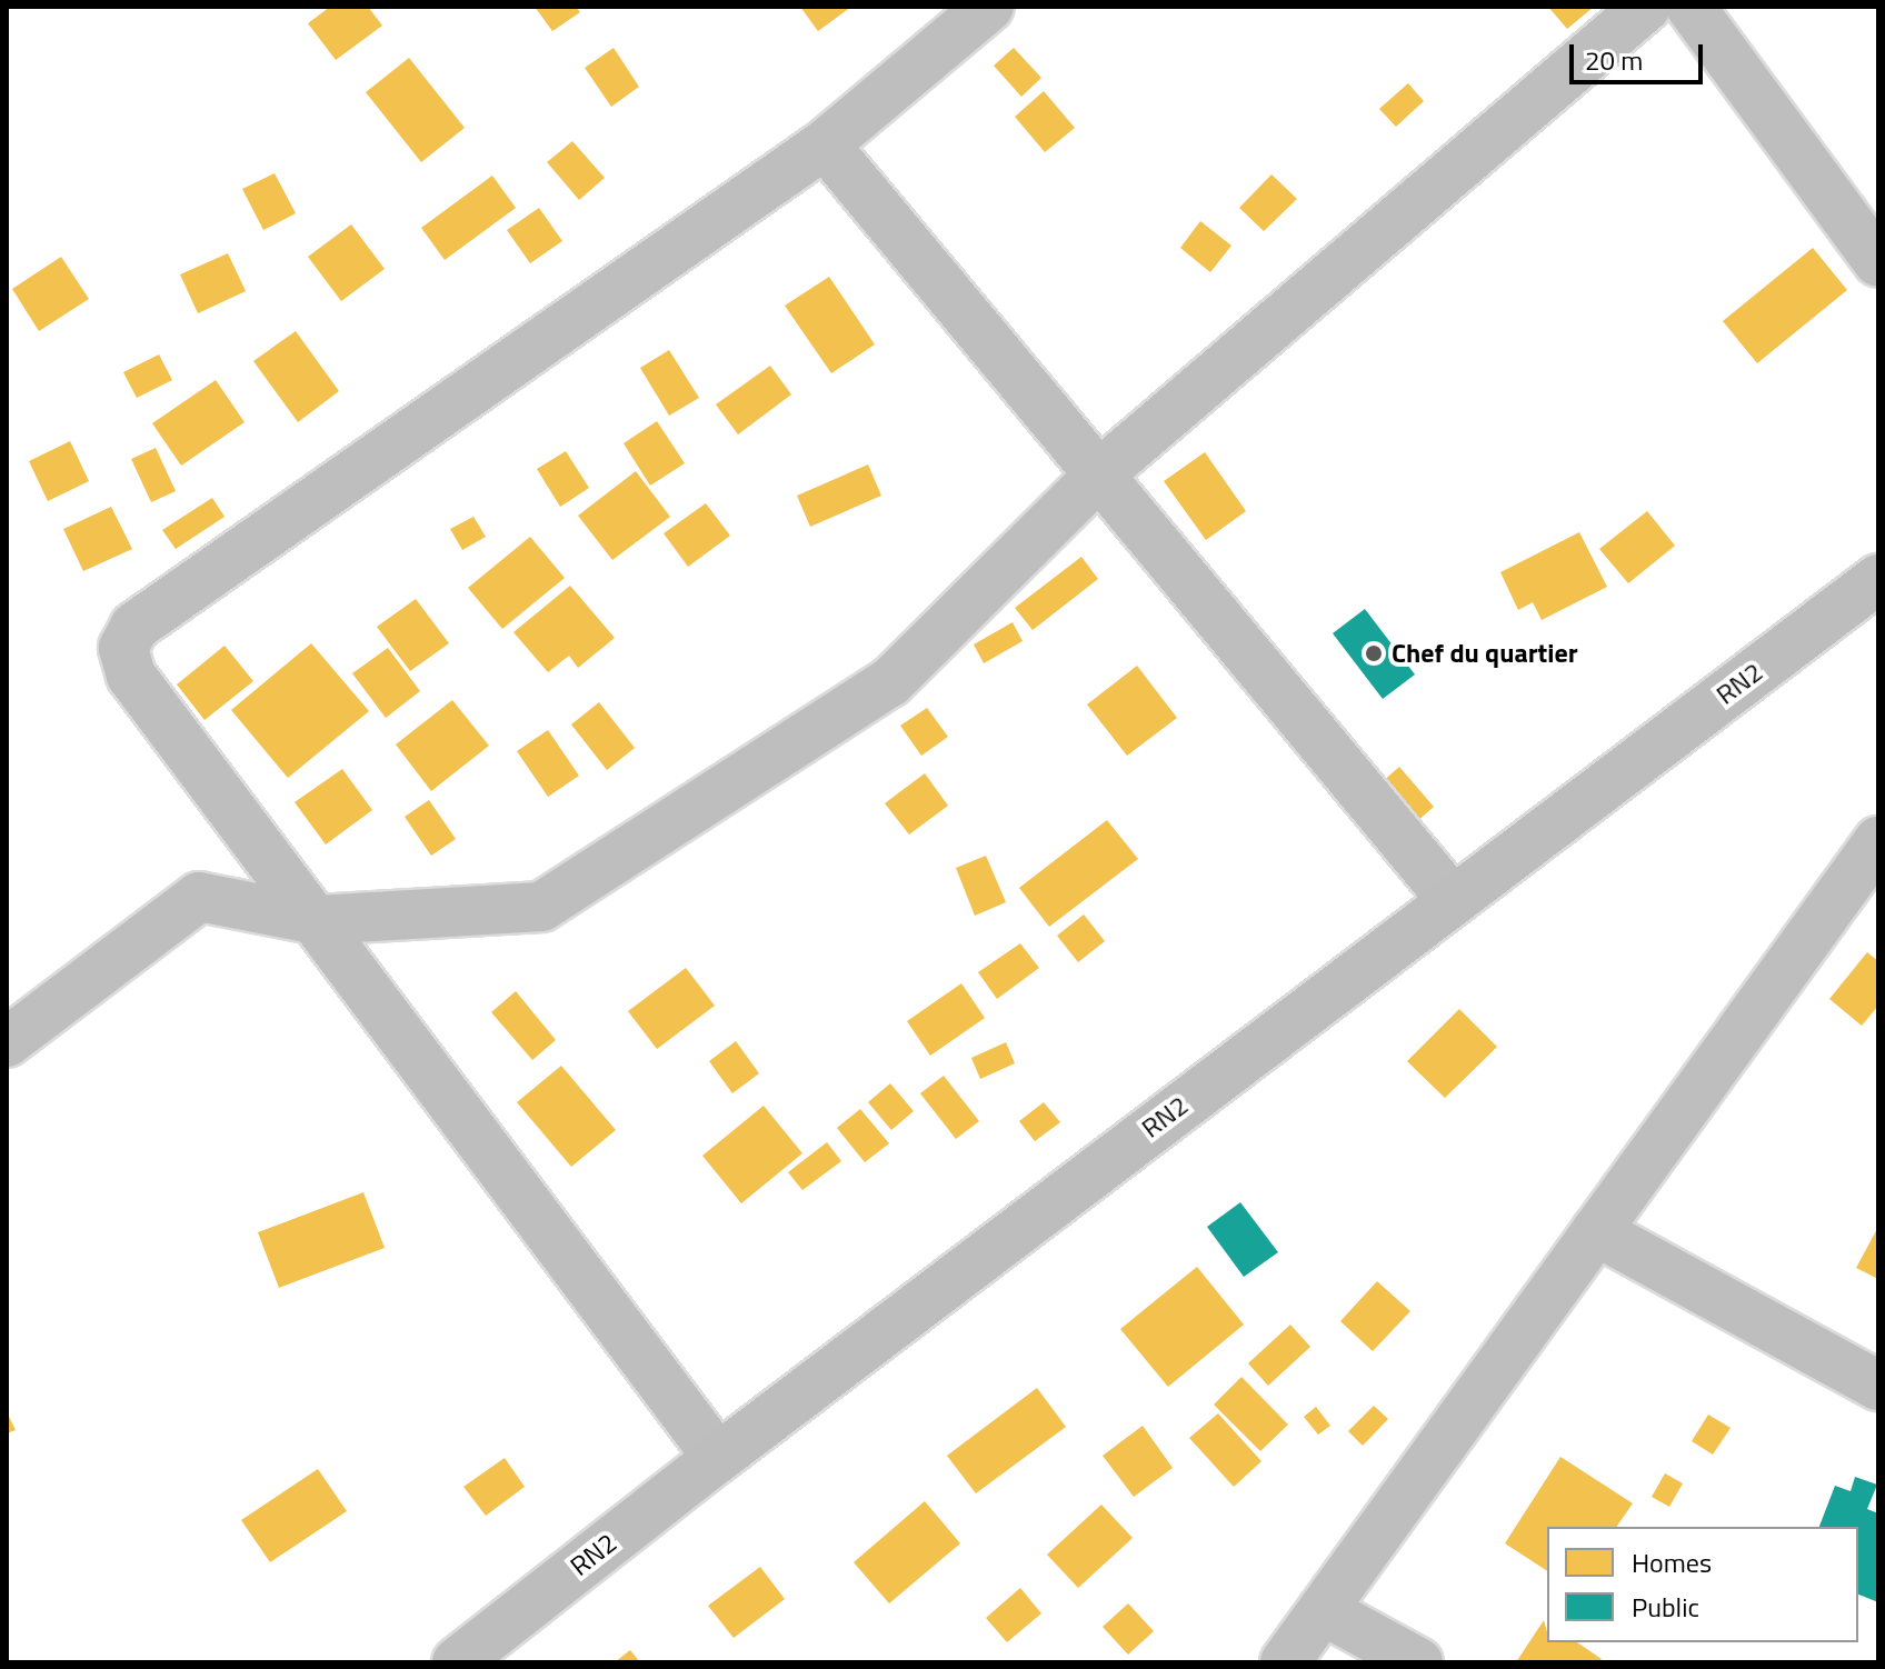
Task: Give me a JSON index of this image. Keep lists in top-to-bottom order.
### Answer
{
  "streets": {
    "main road": ["RN2"]
  },
  "places": ["Chef du quartier"],
  "legend": ["Homes", "Public"],
  "scale_bar": "20 m"
}
